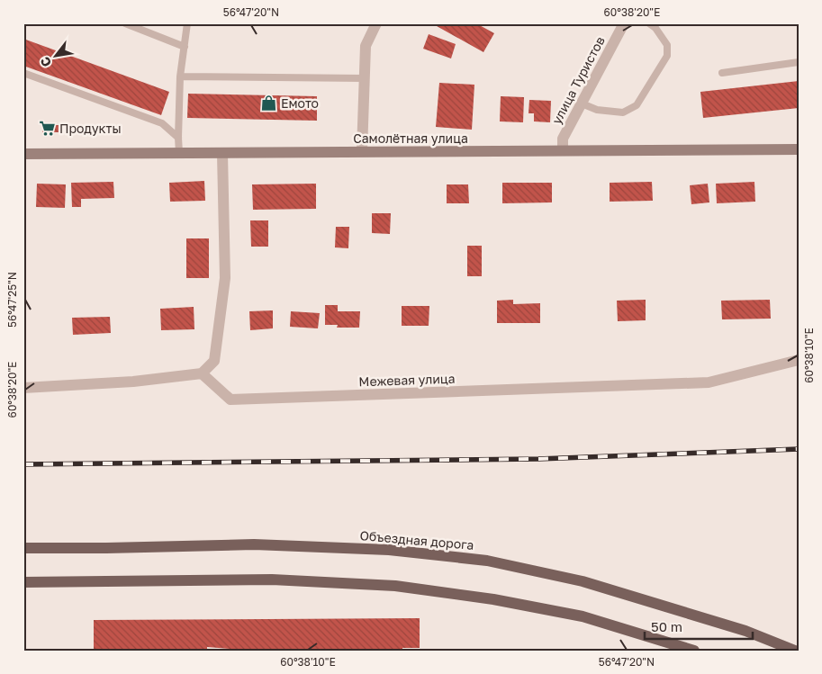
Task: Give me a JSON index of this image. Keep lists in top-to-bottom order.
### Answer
{
  "streets": {
    "main road": ["Самолётная улица", "Объездная дорога"],
    "street": ["улица Туристов", "Межевая улица"]
  },
  "crossings": [
    ["улица Туристов", "Самолётная улица"]
  ],
  "places": {
    "shop": ["Емото"],
    "supermarket": ["Продукты"]
  },
  "scale_bar": "50 m",
  "north": "bottom left",
  "coordinates": [
    "56°47'20\"N",
    "60°38'20\"E",
    "56°47'25\"N",
    "60°38'10\"E"
  ]
}
